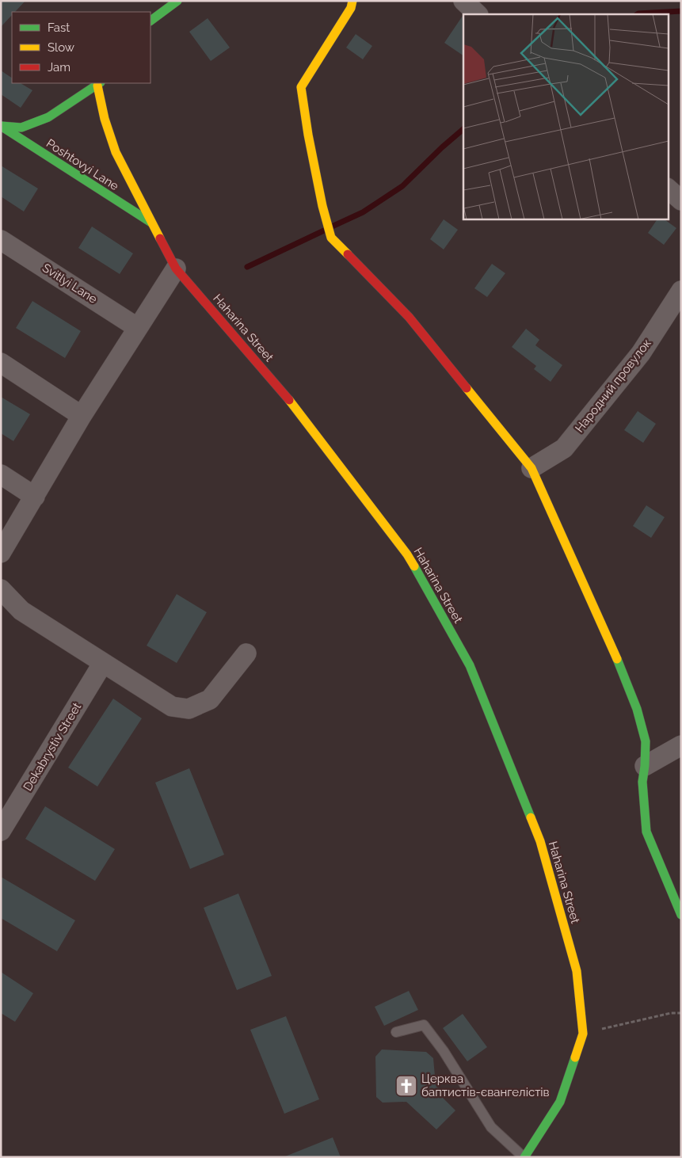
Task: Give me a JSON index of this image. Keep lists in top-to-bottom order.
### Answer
{
  "streets": {
    "main road": ["Poshtovyi Lane", "Haharina Street"],
    "street": ["Svitlyi Lane", "Народний провулок", "Dekabrystiv Street"]
  },
  "crossings": [
    ["Poshtovyi Lane", "Haharina Street"]
  ],
  "places": {
    "church": ["Церква баптистів-євангелістів"]
  },
  "legend": ["Fast", "Slow", "Jam"]
}
